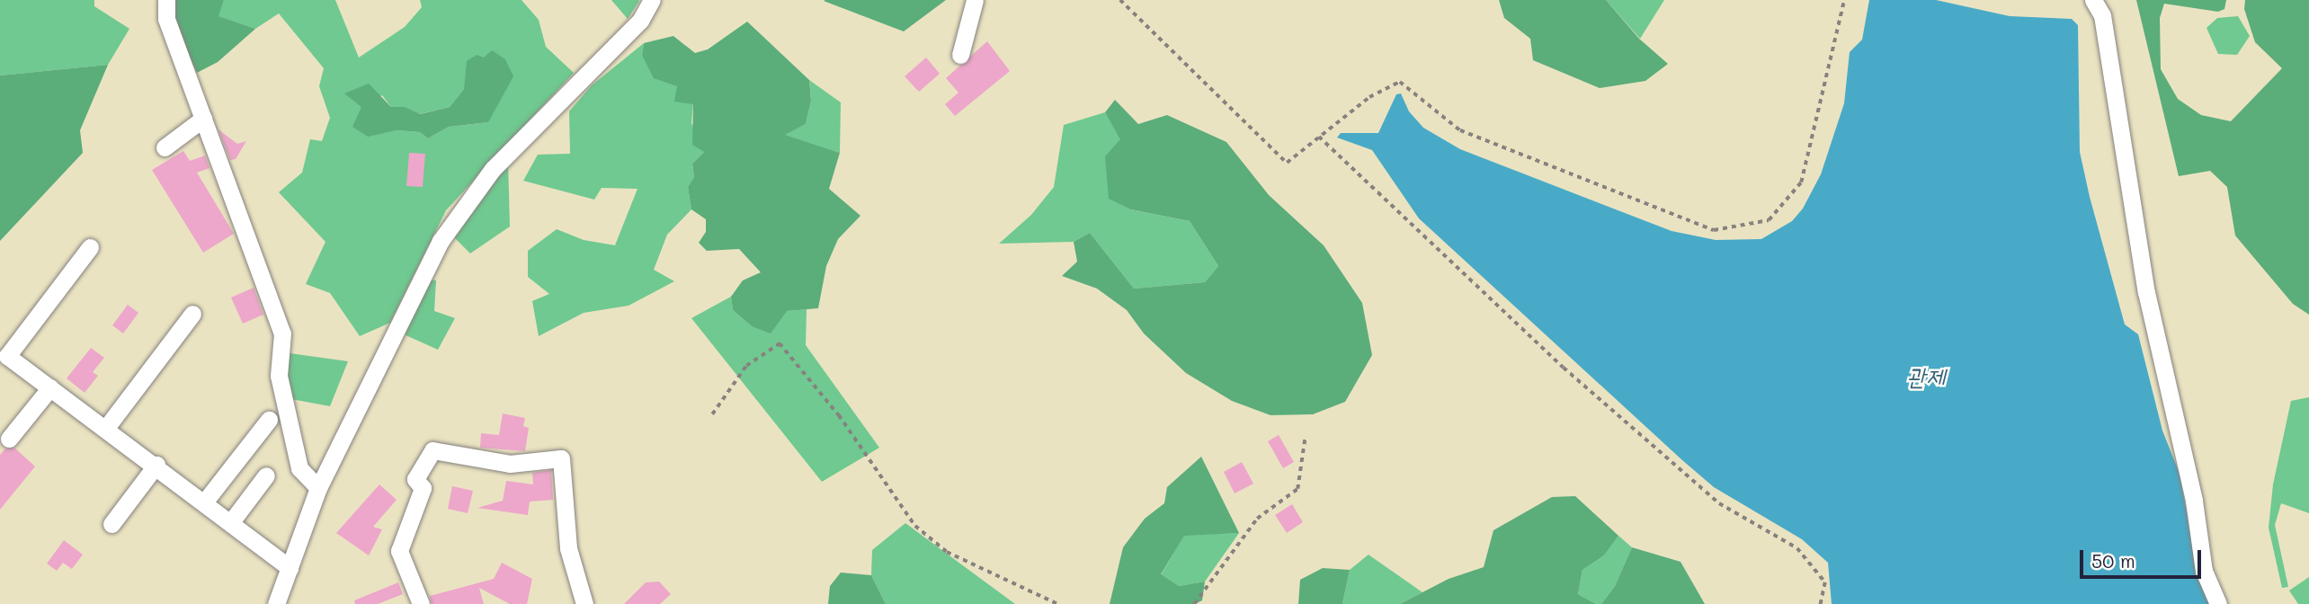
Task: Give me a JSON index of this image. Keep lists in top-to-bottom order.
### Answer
{
  "water": ["관제"],
  "scale_bar": "50 m"
}
